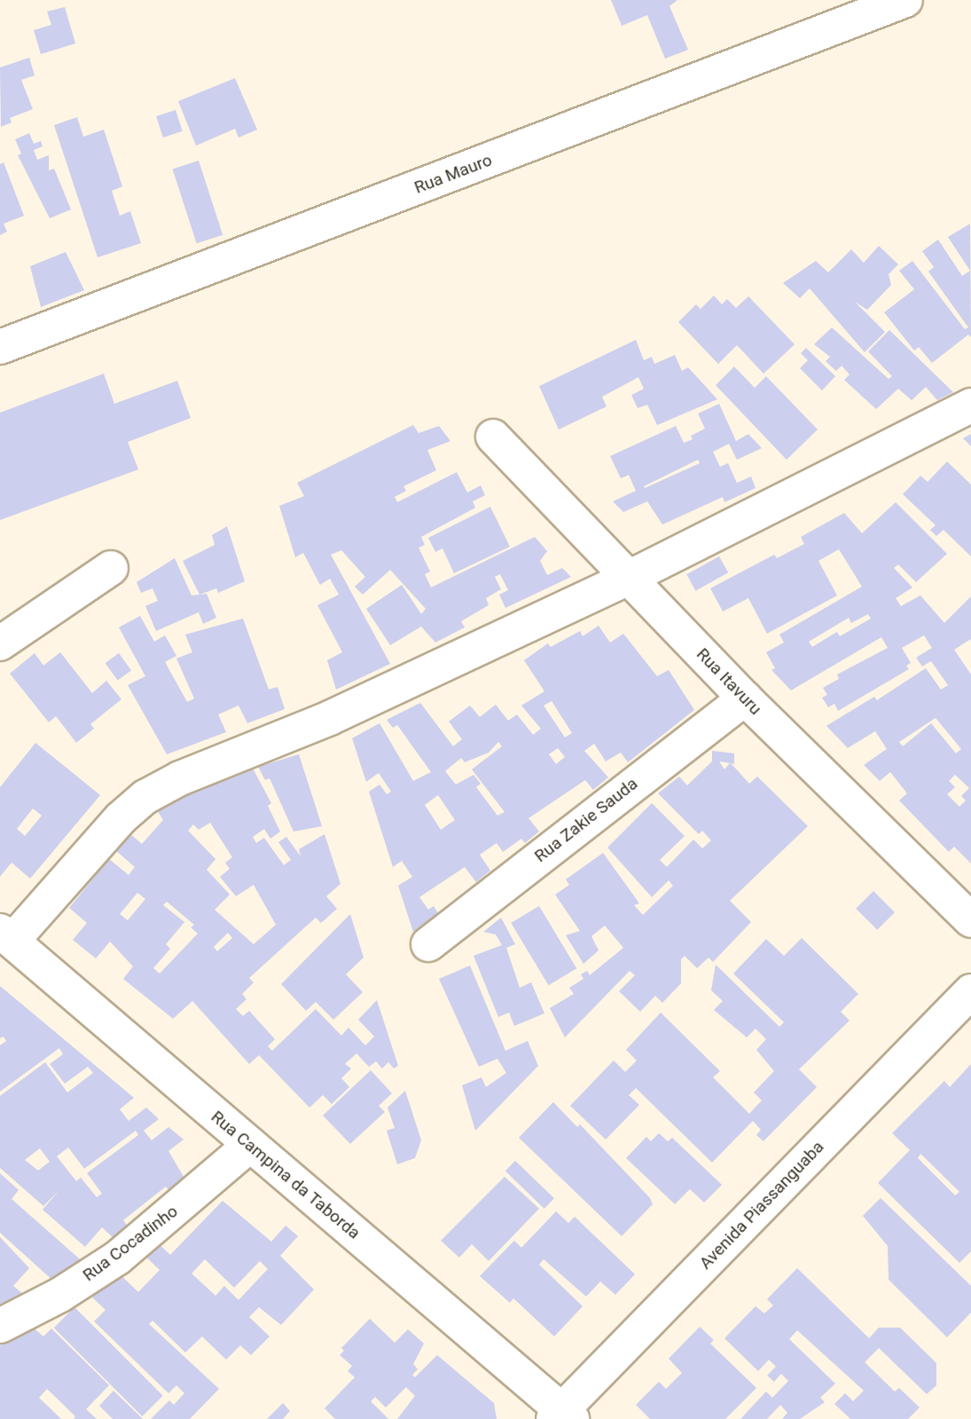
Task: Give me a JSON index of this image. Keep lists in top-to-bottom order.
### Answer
{
  "streets": {
    "street": [
      "Rua Mauro",
      "Rua Itavuru",
      "Rua Zakie Sauda",
      "Rua Campina da Taborda",
      "Avenida Piassanguaba",
      "Rua Cocadinho"
    ]
  },
  "crossings": [
    ["Rua Itavuru", "Rua Zakie Sauda"],
    ["Rua Campina da Taborda", "Avenida Piassanguaba"],
    ["Rua Campina da Taborda", "Rua Cocadinho"]
  ]
}
